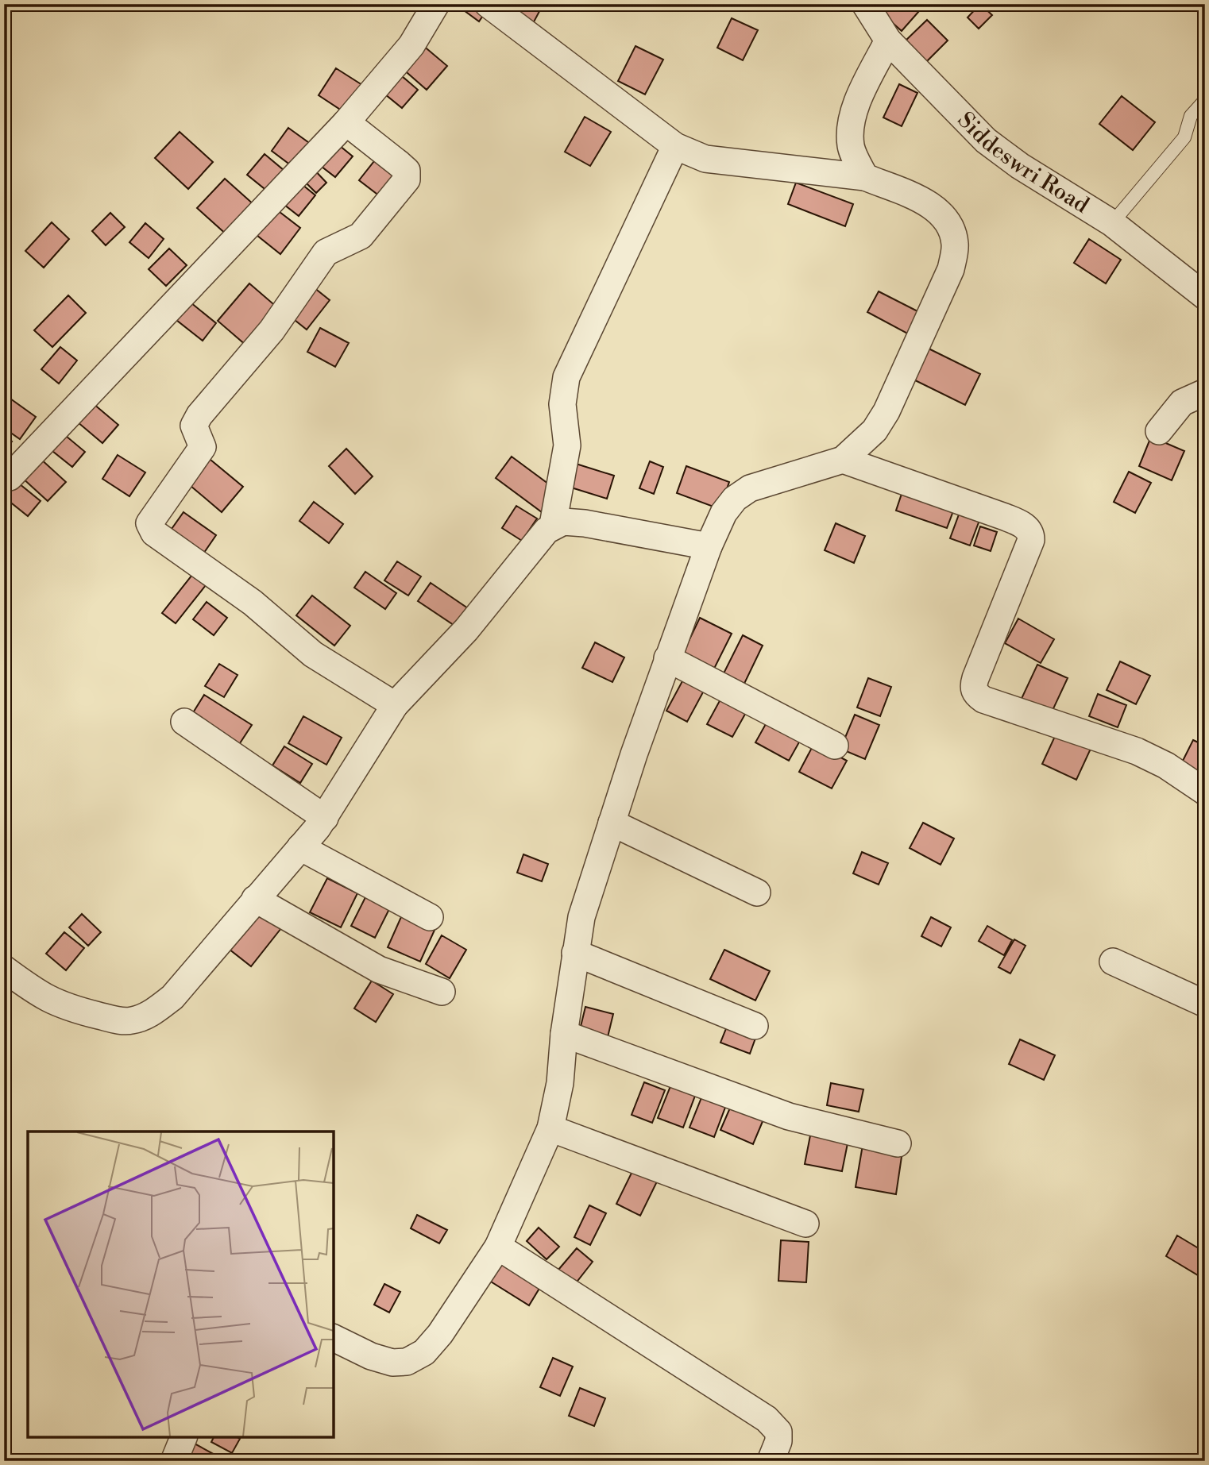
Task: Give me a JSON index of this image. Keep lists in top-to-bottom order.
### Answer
{
  "streets": {
    "street": ["Siddeswri Road"]
  }
}
